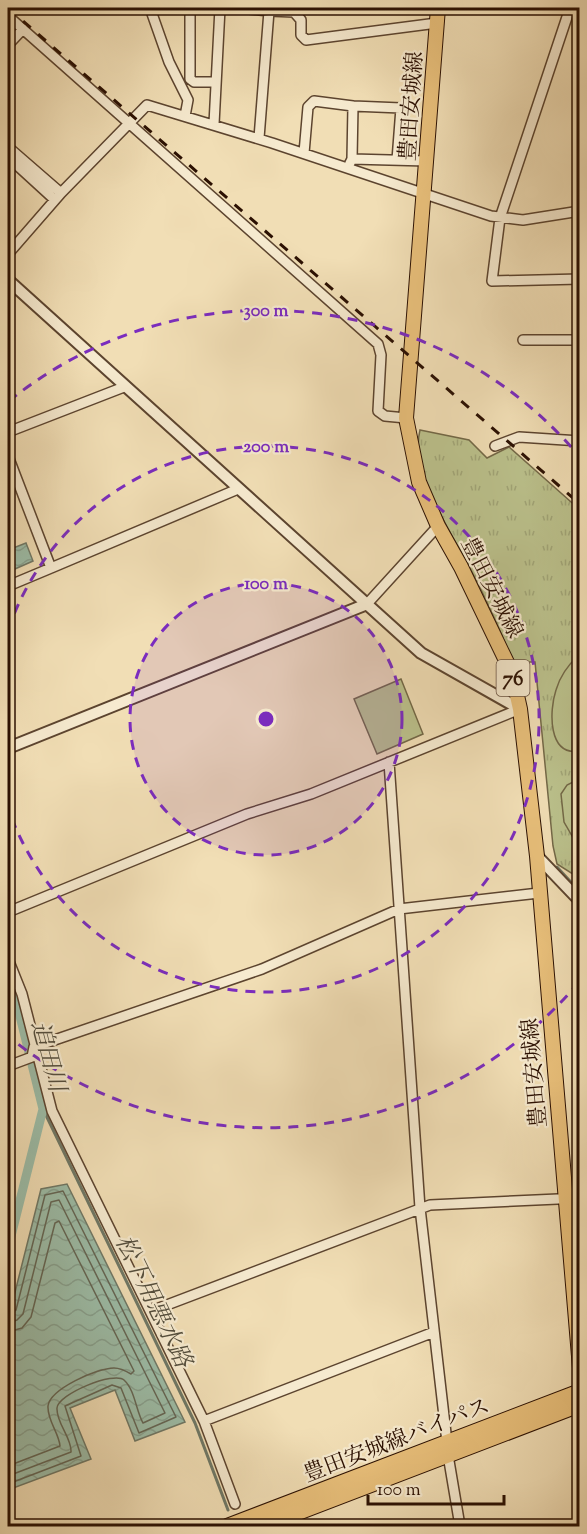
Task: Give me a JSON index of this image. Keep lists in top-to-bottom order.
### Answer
{
  "streets": {
    "main road": ["豊田安城線", "76", "豊田安城線バイパス"]
  },
  "water": ["追田川", "松下用悪水路"],
  "scale_bar": "100 m",
  "rings": ["300 m", "200 m", "100 m"]
}
